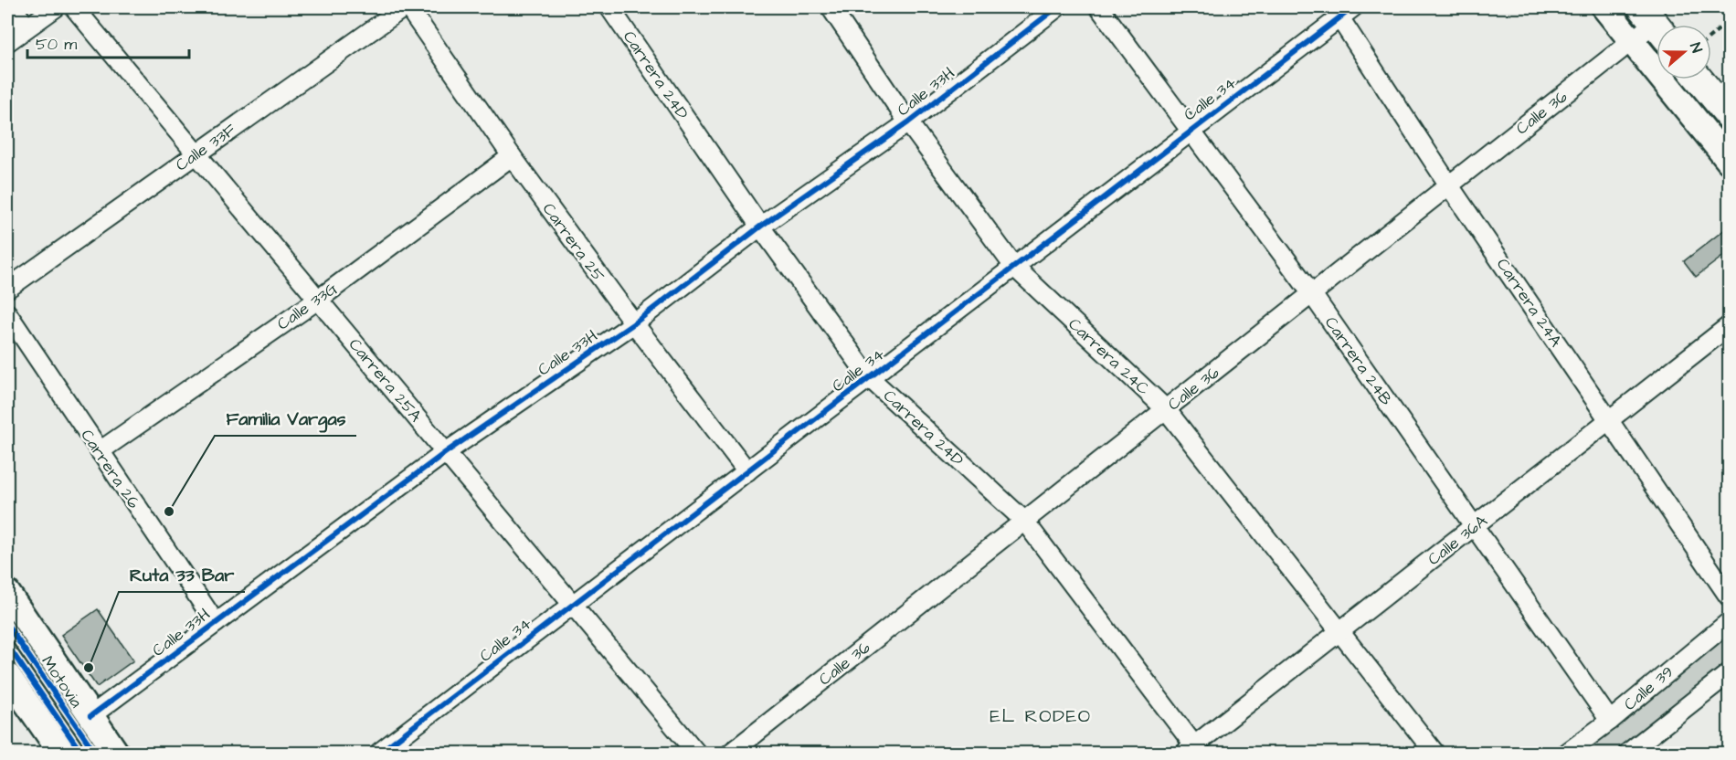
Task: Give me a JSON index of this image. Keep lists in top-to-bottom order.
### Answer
{
  "streets": {
    "street": [
      "Carrera 24D",
      "Calle 33H",
      "Calle 34",
      "Calle 36",
      "Calle 33F",
      "Carrera 25",
      "Carrera 24A",
      "Calle 33G",
      "Carrera 24C",
      "Carrera 24B",
      "Carrera 25A",
      "Carrera 26",
      "Calle 36A",
      "Calle 39"
    ],
    "lane": ["Motovia"]
  },
  "crossings": [
    ["Carrera 24D", "Calle 33H"],
    ["Carrera 24D", "Calle 34"],
    ["Carrera 24D", "Calle 36"],
    ["Carrera 24D", "Calle 36A"],
    ["Calle 33H", "Carrera 25"],
    ["Calle 33H", "Carrera 24C"],
    ["Calle 33H", "Carrera 25A"],
    ["Calle 33H", "Carrera 26"],
    ["Calle 34", "Carrera 25"],
    ["Calle 34", "Carrera 24A"],
    ["Calle 34", "Carrera 24C"],
    ["Calle 34", "Carrera 24B"],
    ["Calle 34", "Carrera 25A"],
    ["Calle 36", "Carrera 24A"],
    ["Calle 36", "Carrera 24C"],
    ["Calle 36", "Carrera 24B"],
    ["Calle 33F", "Carrera 25"],
    ["Calle 33F", "Carrera 25A"],
    ["Carrera 25", "Calle 33G"],
    ["Carrera 24A", "Calle 36A"],
    ["Calle 33G", "Carrera 25A"],
    ["Calle 33G", "Carrera 26"],
    ["Carrera 24C", "Calle 36A"],
    ["Carrera 24B", "Calle 36A"],
    ["Carrera 24B", "Calle 39"]
  ],
  "districts": ["EL RODEO"],
  "places": ["Familia Vargas", "Ruta 33 Bar"],
  "scale_bar": "50 m",
  "north": "right"
}
